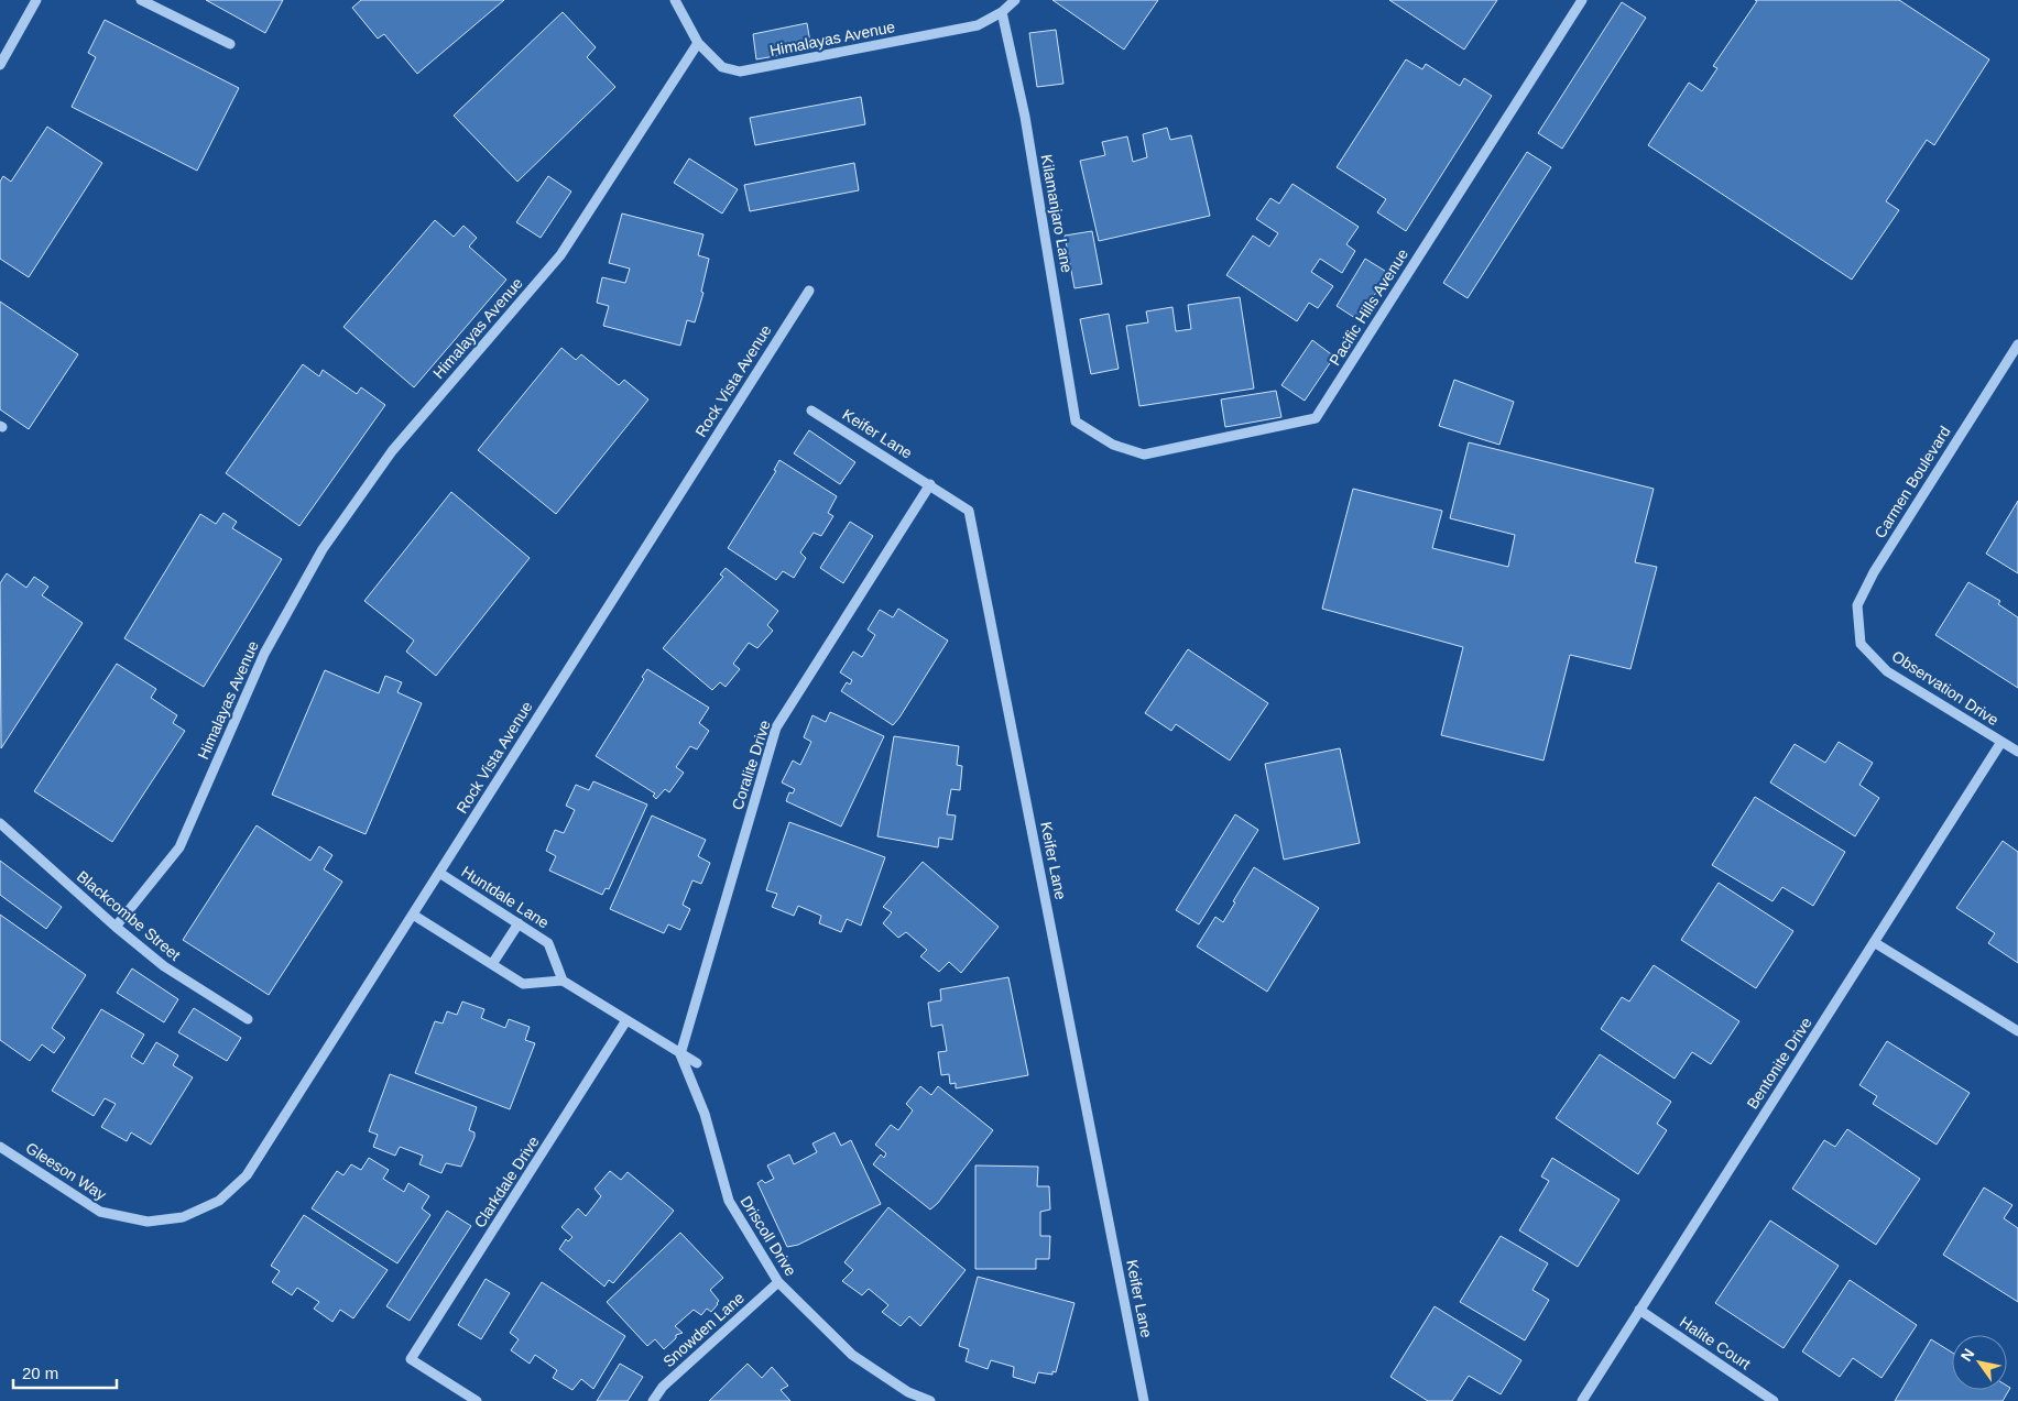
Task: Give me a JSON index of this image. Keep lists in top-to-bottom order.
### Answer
{
  "streets": {
    "street": [
      "Himalayas Avenue",
      "Kilamanjaro Lane",
      "Pacific Hills Avenue",
      "Rock Vista Avenue",
      "Keifer Lane",
      "Carmen Boulevard",
      "Observation Drive",
      "Coralite Drive",
      "Huntdale Lane",
      "Blackcombe Street",
      "Bentonite Drive",
      "Gleeson Way",
      "Clarkdale Drive",
      "Driscoll Drive",
      "Snowden Lane",
      "Halite Court"
    ]
  },
  "crossings": [
    ["Himalayas Avenue", "Kilamanjaro Lane"],
    ["Himalayas Avenue", "Blackcombe Street"],
    ["Kilamanjaro Lane", "Pacific Hills Avenue"],
    ["Rock Vista Avenue", "Huntdale Lane"],
    ["Rock Vista Avenue", "Gleeson Way"],
    ["Keifer Lane", "Coralite Drive"],
    ["Carmen Boulevard", "Observation Drive"],
    ["Observation Drive", "Bentonite Drive"],
    ["Coralite Drive", "Driscoll Drive"],
    ["Bentonite Drive", "Halite Court"],
    ["Driscoll Drive", "Snowden Lane"]
  ],
  "scale_bar": "20 m",
  "north": "top left"
}
